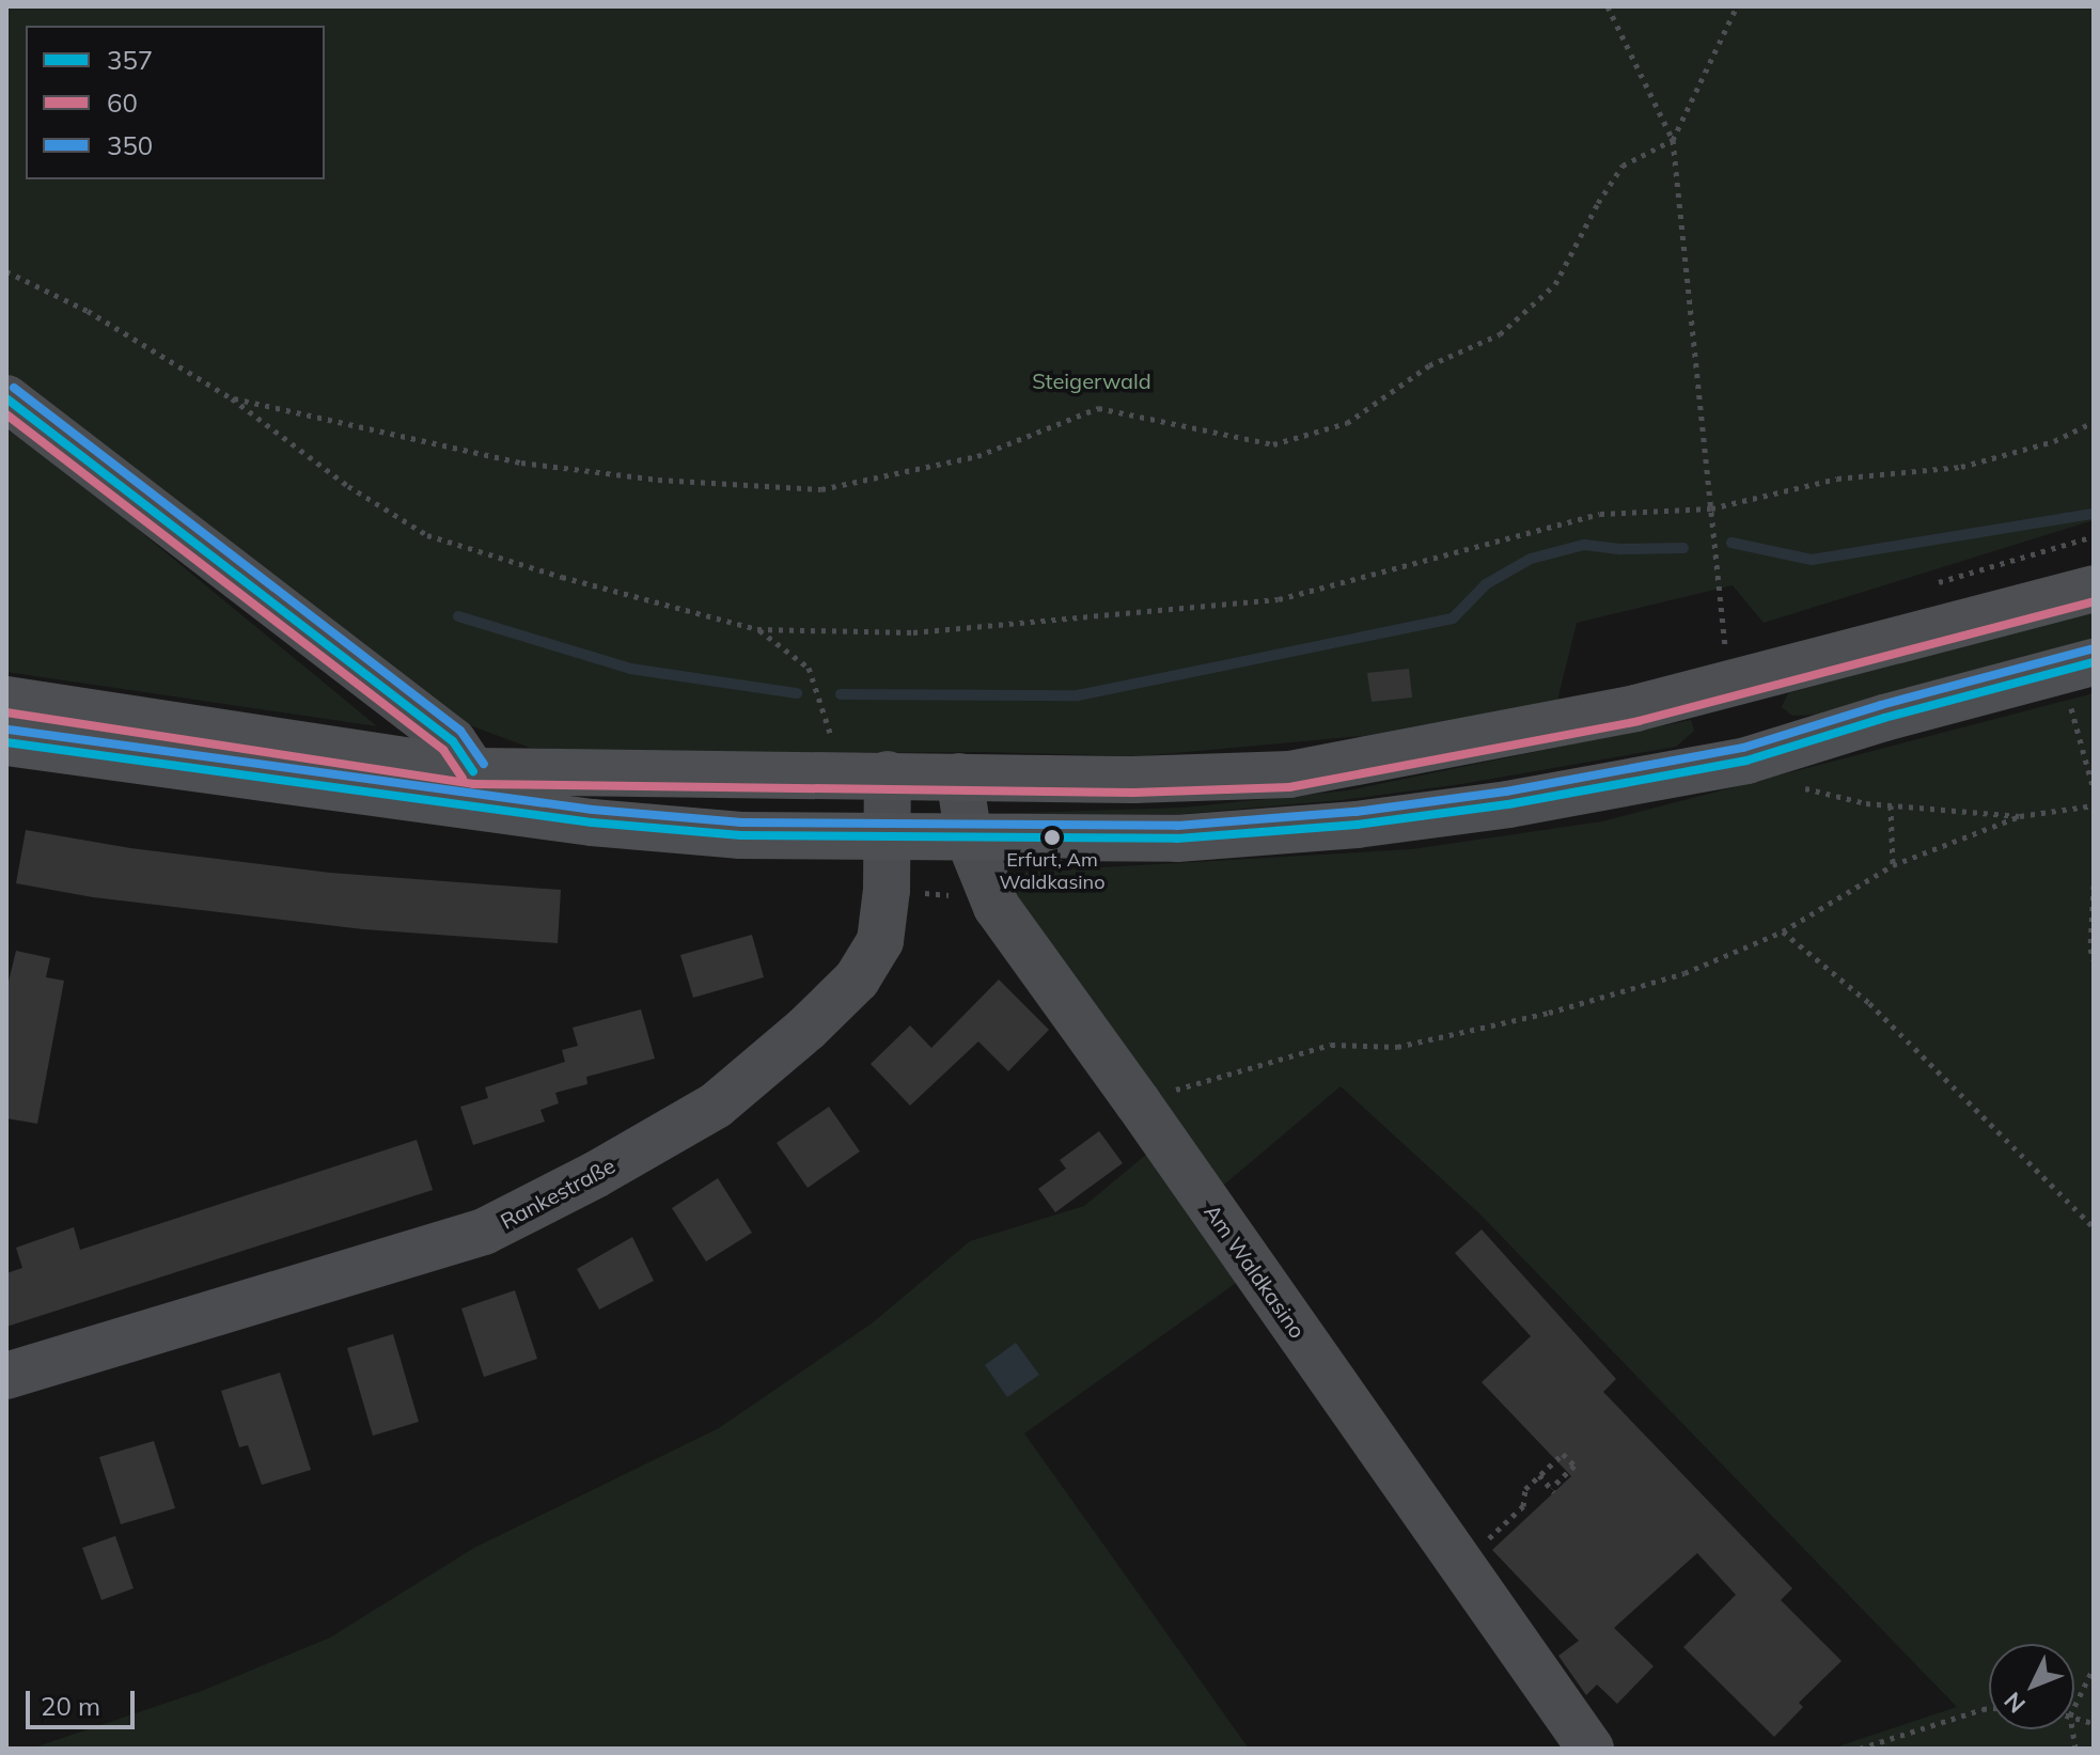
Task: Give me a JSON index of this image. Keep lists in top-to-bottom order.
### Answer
{
  "streets": {
    "street": ["Rankestraße", "Am Waldkasino"]
  },
  "parks": ["Steigerwald"],
  "places": ["Erfurt, Am Waldkasino"],
  "lines": ["transit line 350", "transit line 357", "transit line 60"],
  "legend": ["357", "60", "350"],
  "scale_bar": "20 m",
  "north": "bottom left"
}
